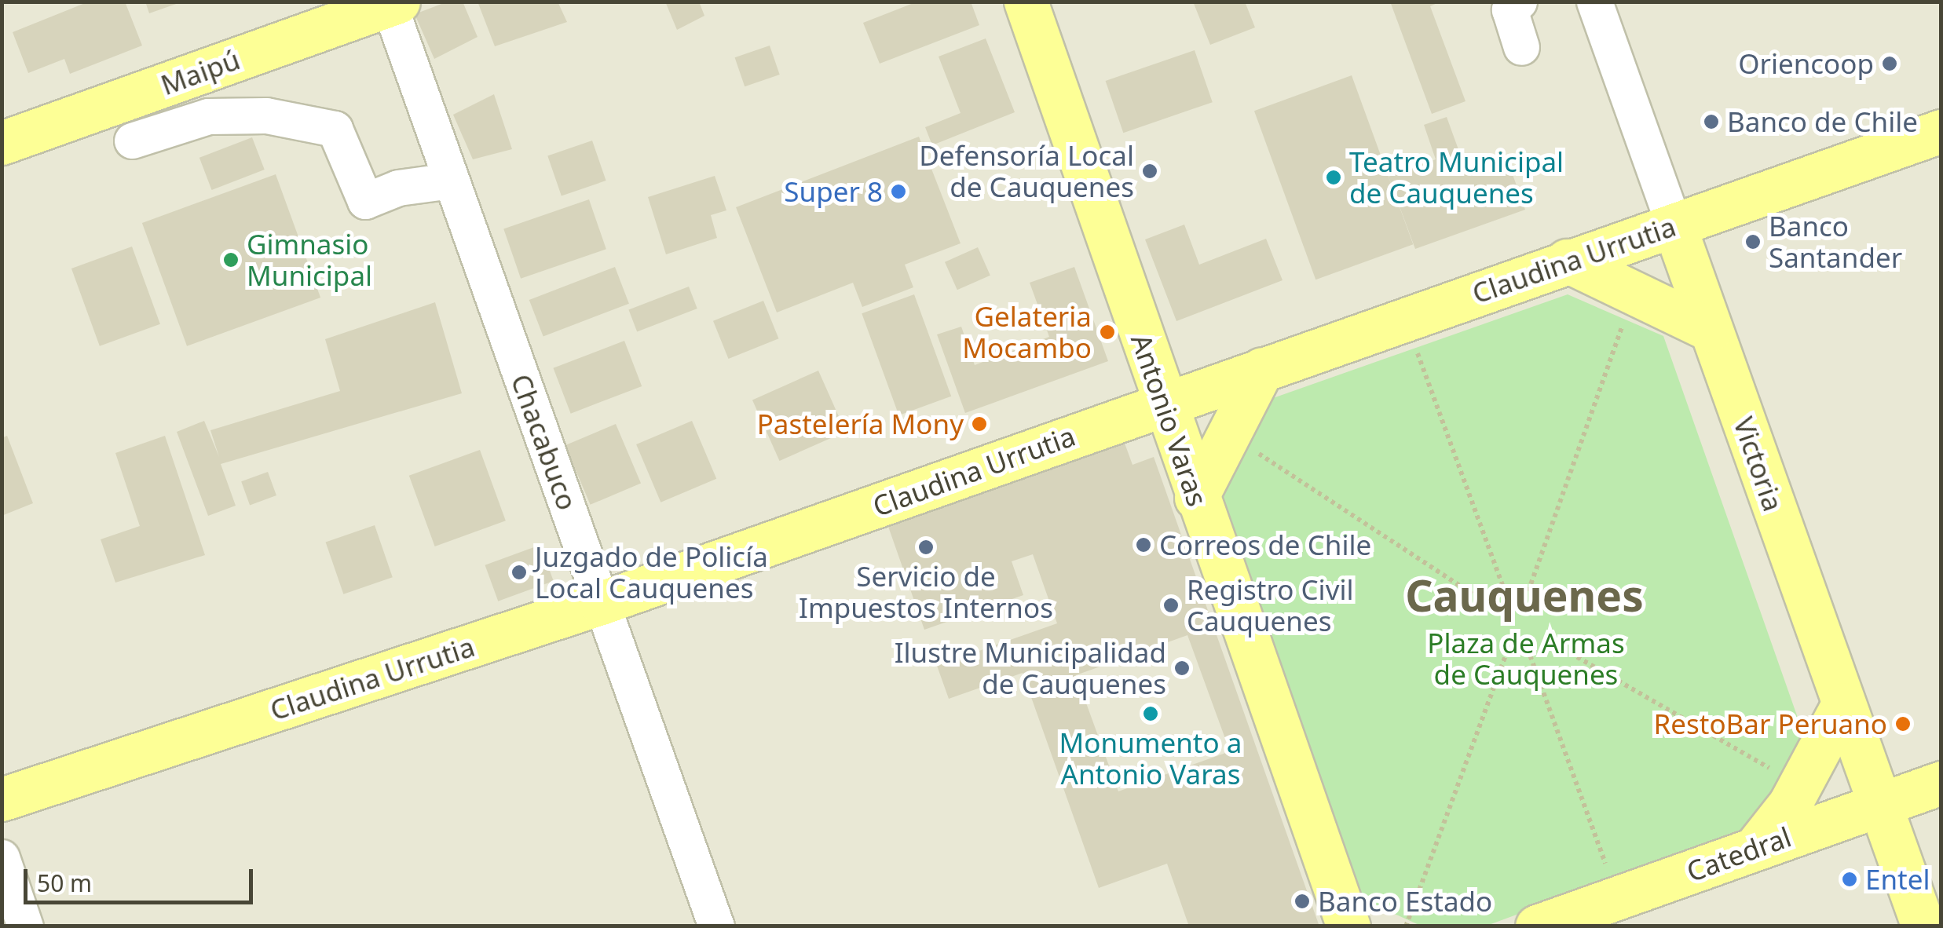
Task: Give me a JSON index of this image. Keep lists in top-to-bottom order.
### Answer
{
  "streets": {
    "main road": [
      "Maipú",
      "Claudina Urrutia",
      "Antonio Varas",
      "Victoria",
      "Catedral"
    ],
    "street": ["Chacabuco"]
  },
  "crossings": [
    ["Maipú", "Chacabuco"],
    ["Claudina Urrutia", "Antonio Varas"],
    ["Claudina Urrutia", "Chacabuco"],
    ["Claudina Urrutia", "Victoria"],
    ["Victoria", "Catedral"]
  ],
  "districts": ["Cauquenes"],
  "parks": ["Plaza de Armas de Cauquenes"],
  "places": [
    "Oriencoop",
    "Banco de Chile",
    "Defensoría Local de Cauquenes",
    "Teatro Municipal de Cauquenes",
    "Super 8",
    "Banco Santander",
    "Gimnasio Municipal",
    "Gelateria Mocambo",
    "Pastelería Mony",
    "Correos de Chile",
    "Servicio de Impuestos Internos",
    "Juzgado de Policía Local Cauquenes",
    "Registro Civil Cauquenes",
    "Ilustre Municipalidad de Cauquenes",
    "Monumento a Antonio Varas",
    "RestoBar Peruano",
    "Entel",
    "Banco Estado"
  ],
  "scale_bar": "50 m"
}
